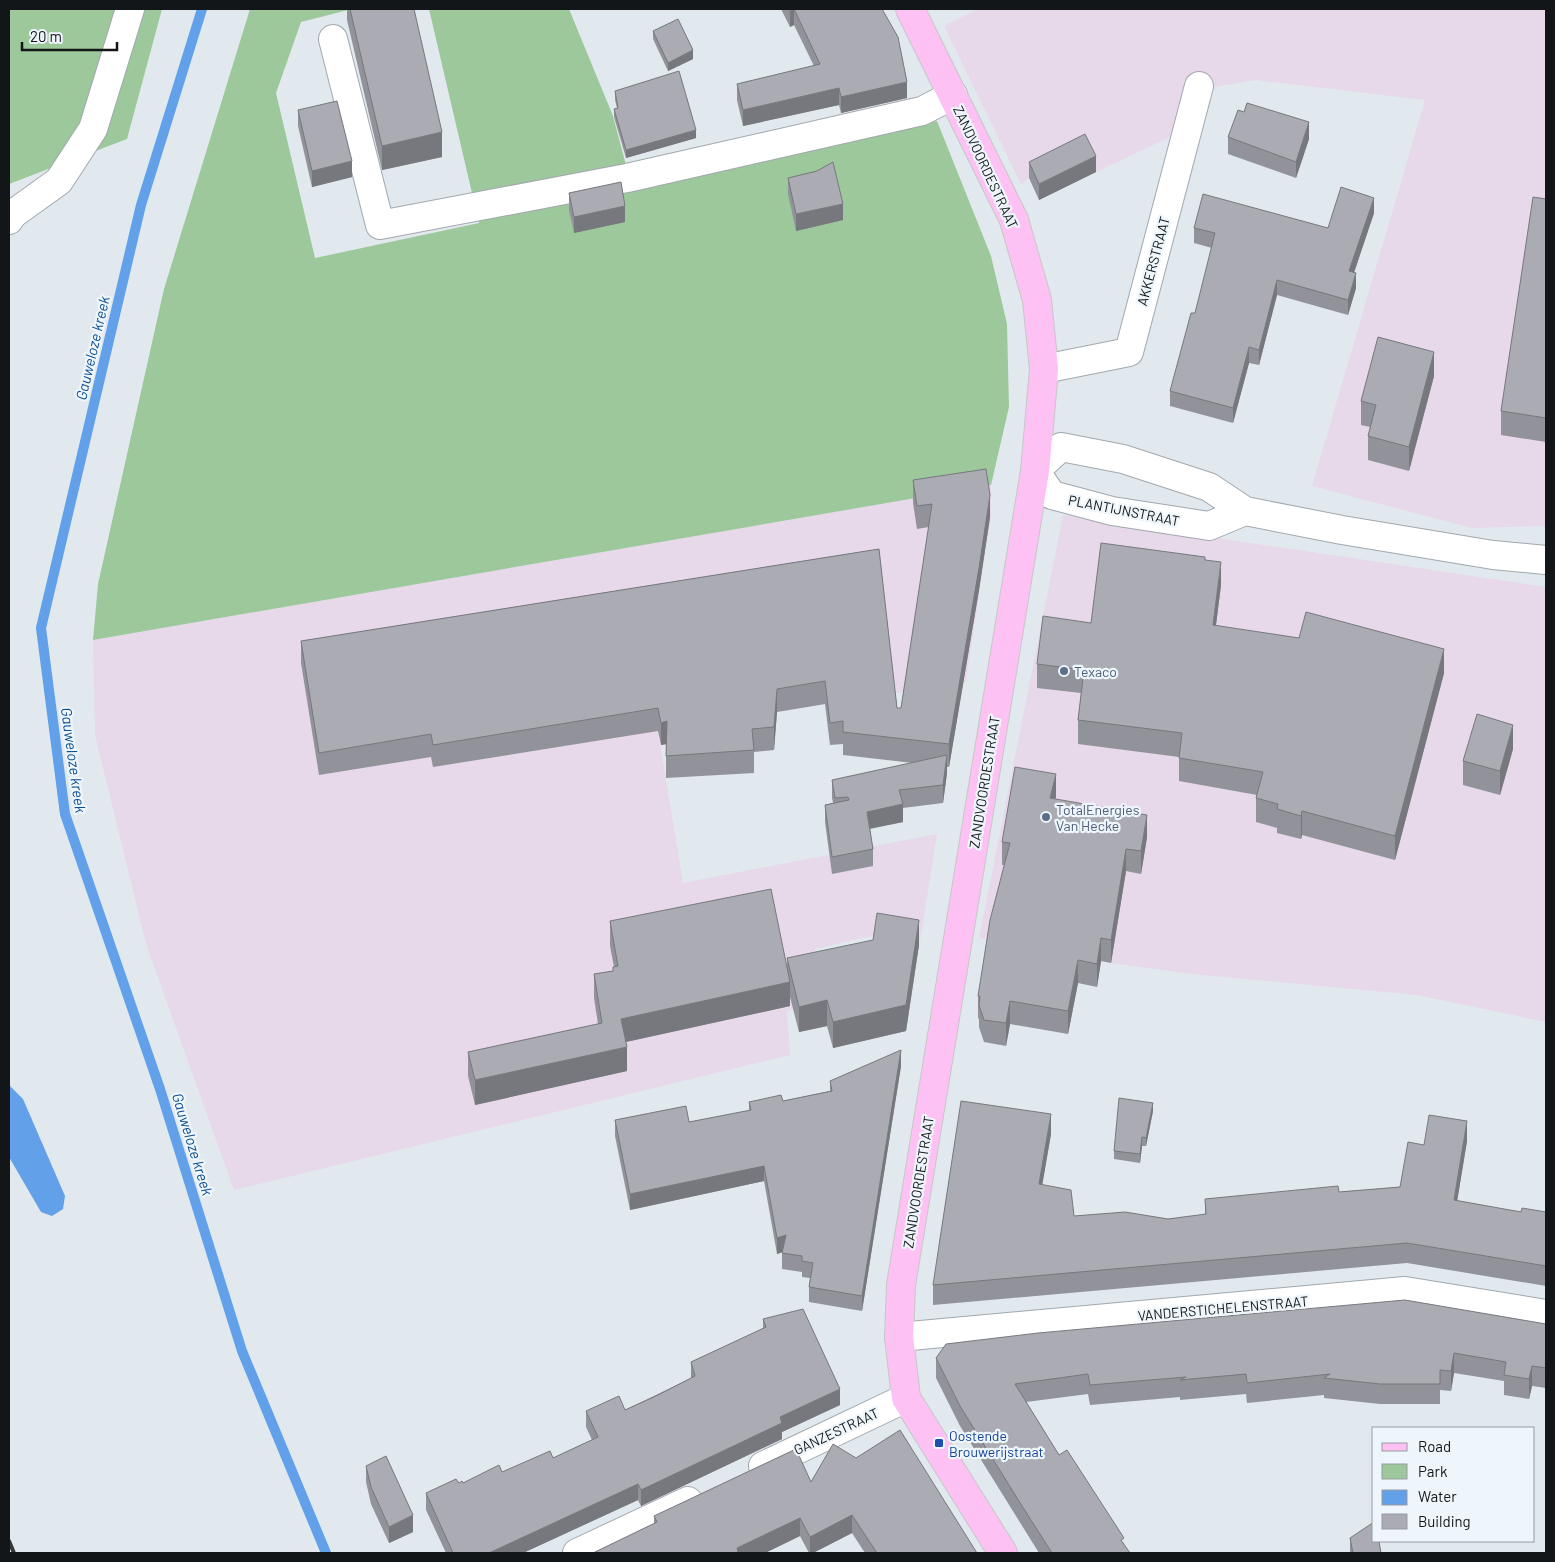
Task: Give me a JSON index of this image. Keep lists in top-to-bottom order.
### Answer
{
  "streets": {
    "main road": ["ZANDVOORDESTRAAT"],
    "street": [
      "AKKERSTRAAT",
      "PLANTIJNSTRAAT",
      "VANDERSTICHELENSTRAAT",
      "GANZESTRAAT"
    ]
  },
  "crossings": [
    ["ZANDVOORDESTRAAT", "AKKERSTRAAT"],
    ["ZANDVOORDESTRAAT", "PLANTIJNSTRAAT"],
    ["ZANDVOORDESTRAAT", "VANDERSTICHELENSTRAAT"],
    ["ZANDVOORDESTRAAT", "GANZESTRAAT"]
  ],
  "water": ["Gauweloze kreek"],
  "places": {
    "other": ["Texaco", "TotalEnergies Van Hecke"],
    "transit": ["Oostende Brouwerijstraat"]
  },
  "legend": [
    "Road",
    "Park",
    "Water",
    "Building"
  ],
  "scale_bar": "20 m"
}
